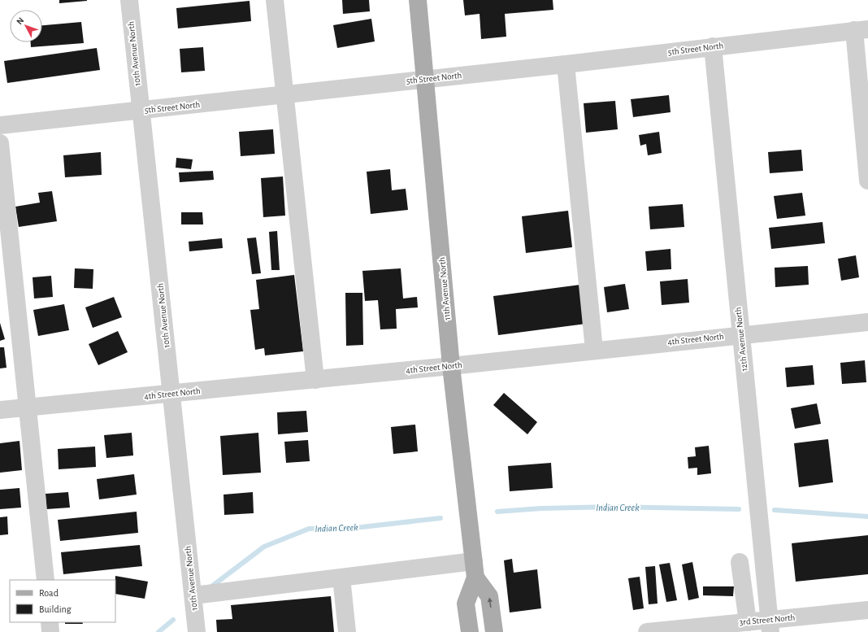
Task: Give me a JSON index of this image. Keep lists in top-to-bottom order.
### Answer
{
  "streets": {
    "main road": ["11th Avenue North"],
    "street": [
      "5th Street North",
      "10th Avenue North",
      "4th Street North",
      "12th Avenue North",
      "3rd Street North"
    ]
  },
  "crossings": [
    ["5th Street North", "10th Avenue North"],
    ["5th Street North", "11th Avenue North"],
    ["5th Street North", "12th Avenue North"],
    ["10th Avenue North", "4th Street North"],
    ["11th Avenue North", "4th Street North"],
    ["4th Street North", "12th Avenue North"],
    ["12th Avenue North", "3rd Street North"]
  ],
  "water": ["Indian Creek"],
  "legend": ["Road", "Building"],
  "north": "top left"
}
